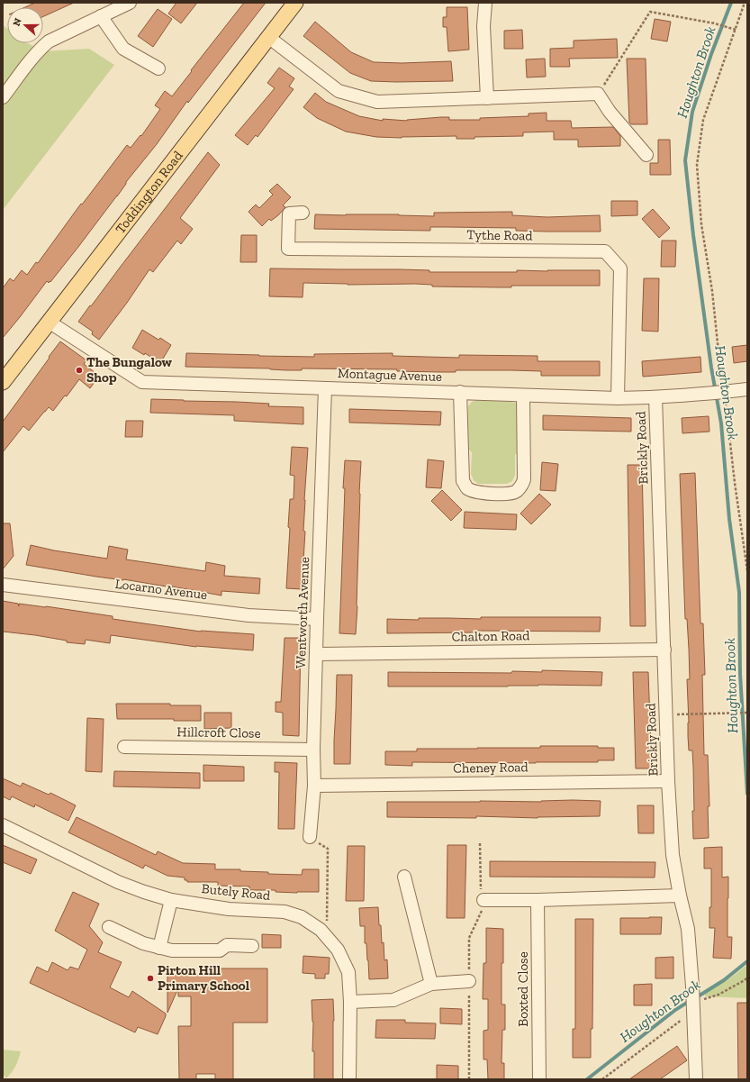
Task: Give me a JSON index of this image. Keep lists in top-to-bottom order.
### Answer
{
  "streets": {
    "main road": ["Toddington Road"],
    "street": [
      "Tythe Road",
      "Montague Avenue",
      "Brickly Road",
      "Locarno Avenue",
      "Wentworth Avenue",
      "Chalton Road",
      "Hillcroft Close",
      "Cheney Road",
      "Butely Road",
      "Boxted Close"
    ]
  },
  "crossings": [
    ["Toddington Road", "Montague Avenue"],
    ["Tythe Road", "Montague Avenue"],
    ["Montague Avenue", "Brickly Road"],
    ["Montague Avenue", "Wentworth Avenue"],
    ["Brickly Road", "Chalton Road"],
    ["Brickly Road", "Cheney Road"],
    ["Locarno Avenue", "Wentworth Avenue"],
    ["Wentworth Avenue", "Chalton Road"],
    ["Wentworth Avenue", "Hillcroft Close"],
    ["Wentworth Avenue", "Cheney Road"]
  ],
  "water": ["Houghton Brook"],
  "places": ["The Bungalow Shop", "Pirton Hill Primary School"],
  "north": "left"
}
